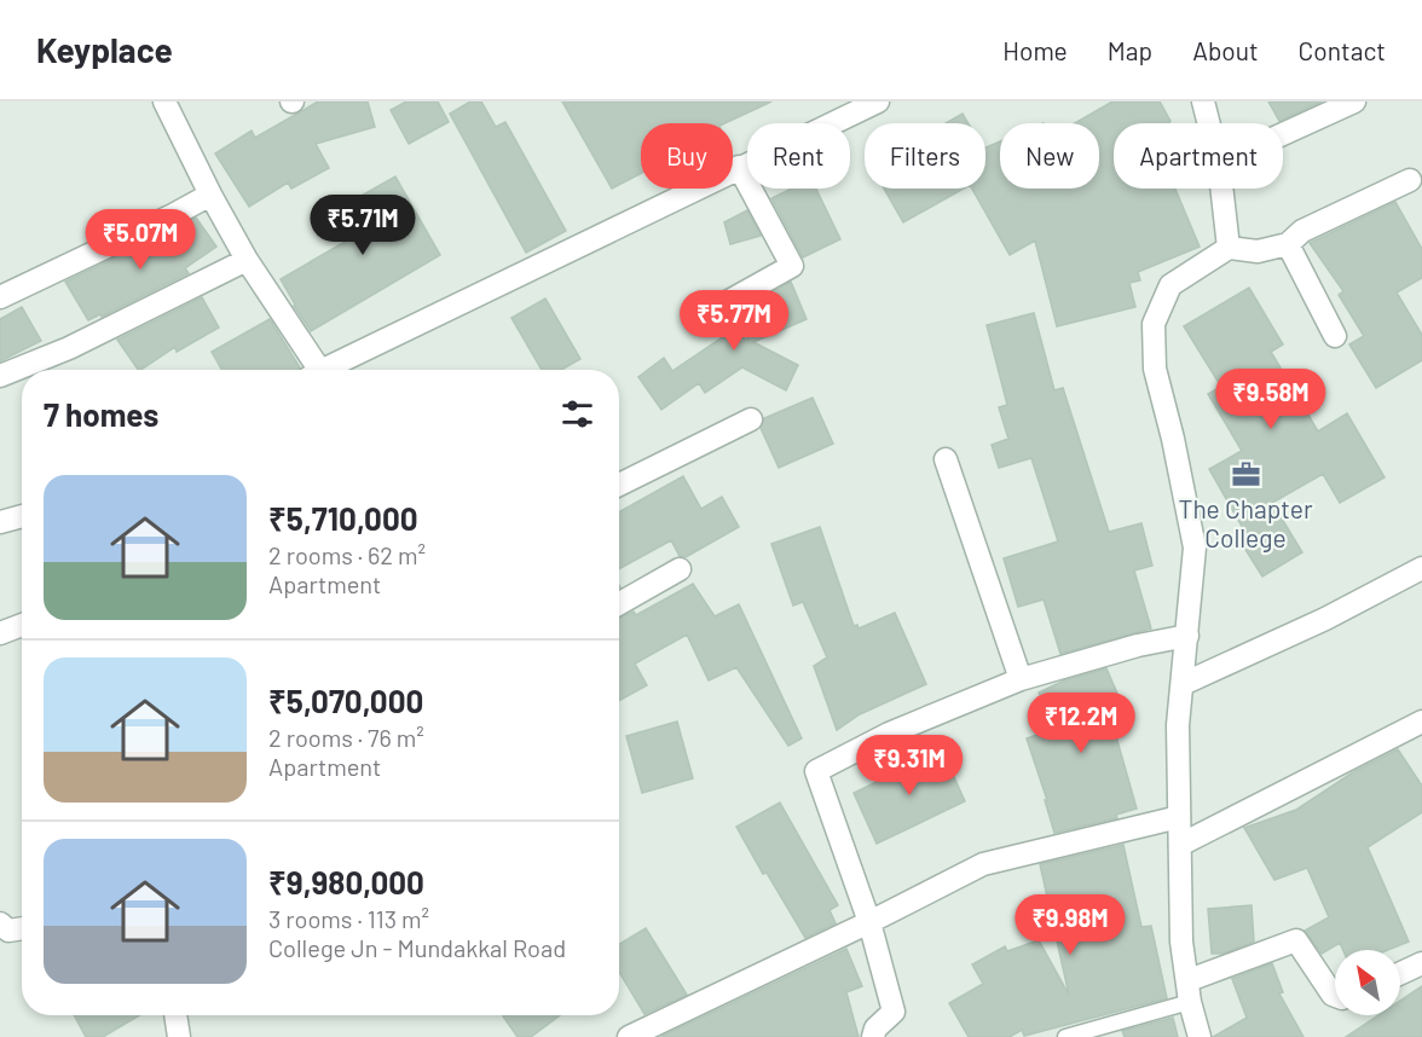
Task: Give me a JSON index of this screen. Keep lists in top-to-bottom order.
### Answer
{
  "places": {
    "office": ["The Chapter College"]
  },
  "north": "top left",
  "page": {
    "header": "Keyplace",
    "nav": [
      "Home",
      "Map",
      "About",
      "Contact"
    ],
    "chip": [
      "Buy",
      "Rent",
      "Filters",
      "New",
      "Apartment"
    ],
    "price": [
      "₹5.71M",
      "₹5.07M",
      "₹5.77M",
      "₹9.58M",
      "₹12.2M",
      "₹9.31M",
      "₹9.98M"
    ],
    "heading": "7 homes",
    "list": [
      {
        "name": "₹5,710,000",
        "note": "2 rooms · 62 m² · Apartment"
      },
      {
        "name": "₹5,070,000",
        "note": "2 rooms · 76 m² · Apartment"
      },
      {
        "name": "₹9,980,000",
        "note": "3 rooms · 113 m² · College Jn - Mundakkal Road"
      }
    ]
  }
}
